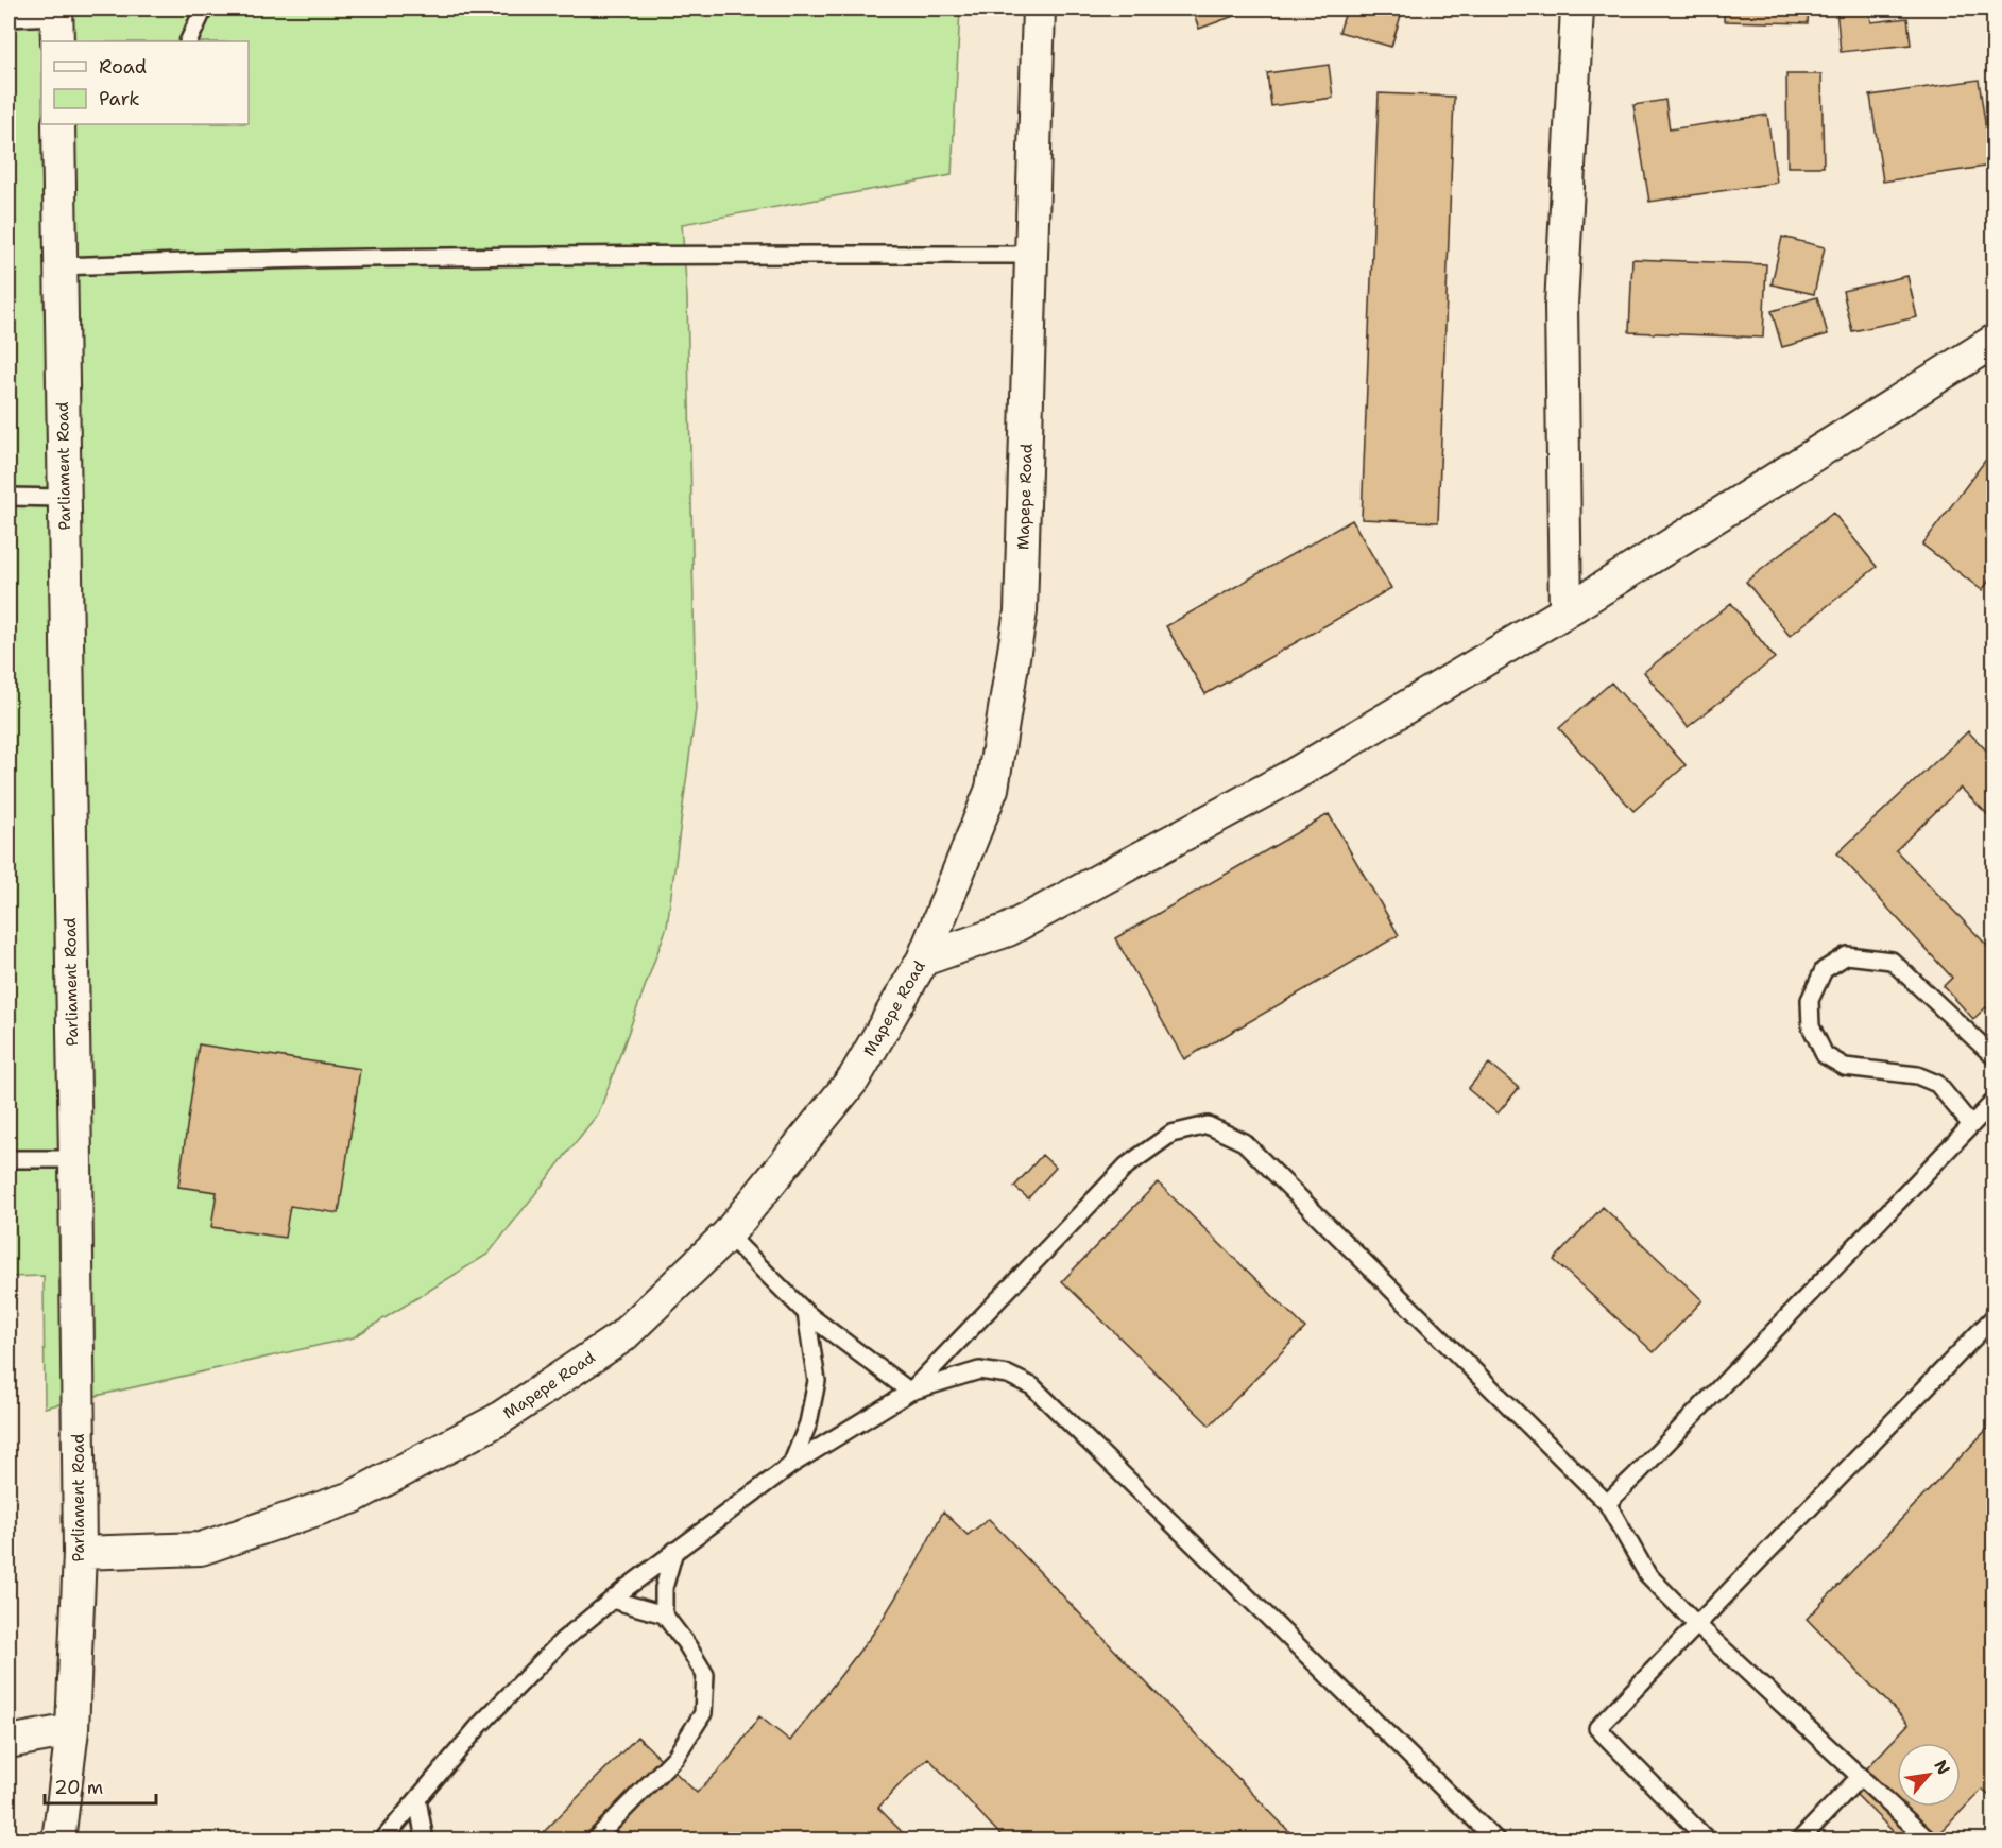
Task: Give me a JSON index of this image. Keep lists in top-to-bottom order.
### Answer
{
  "streets": {
    "street": ["Parliament Road", "Mapepe Road"]
  },
  "crossings": [
    ["Parliament Road", "Mapepe Road"]
  ],
  "legend": ["Road", "Park"],
  "scale_bar": "20 m",
  "north": "top right"
}
